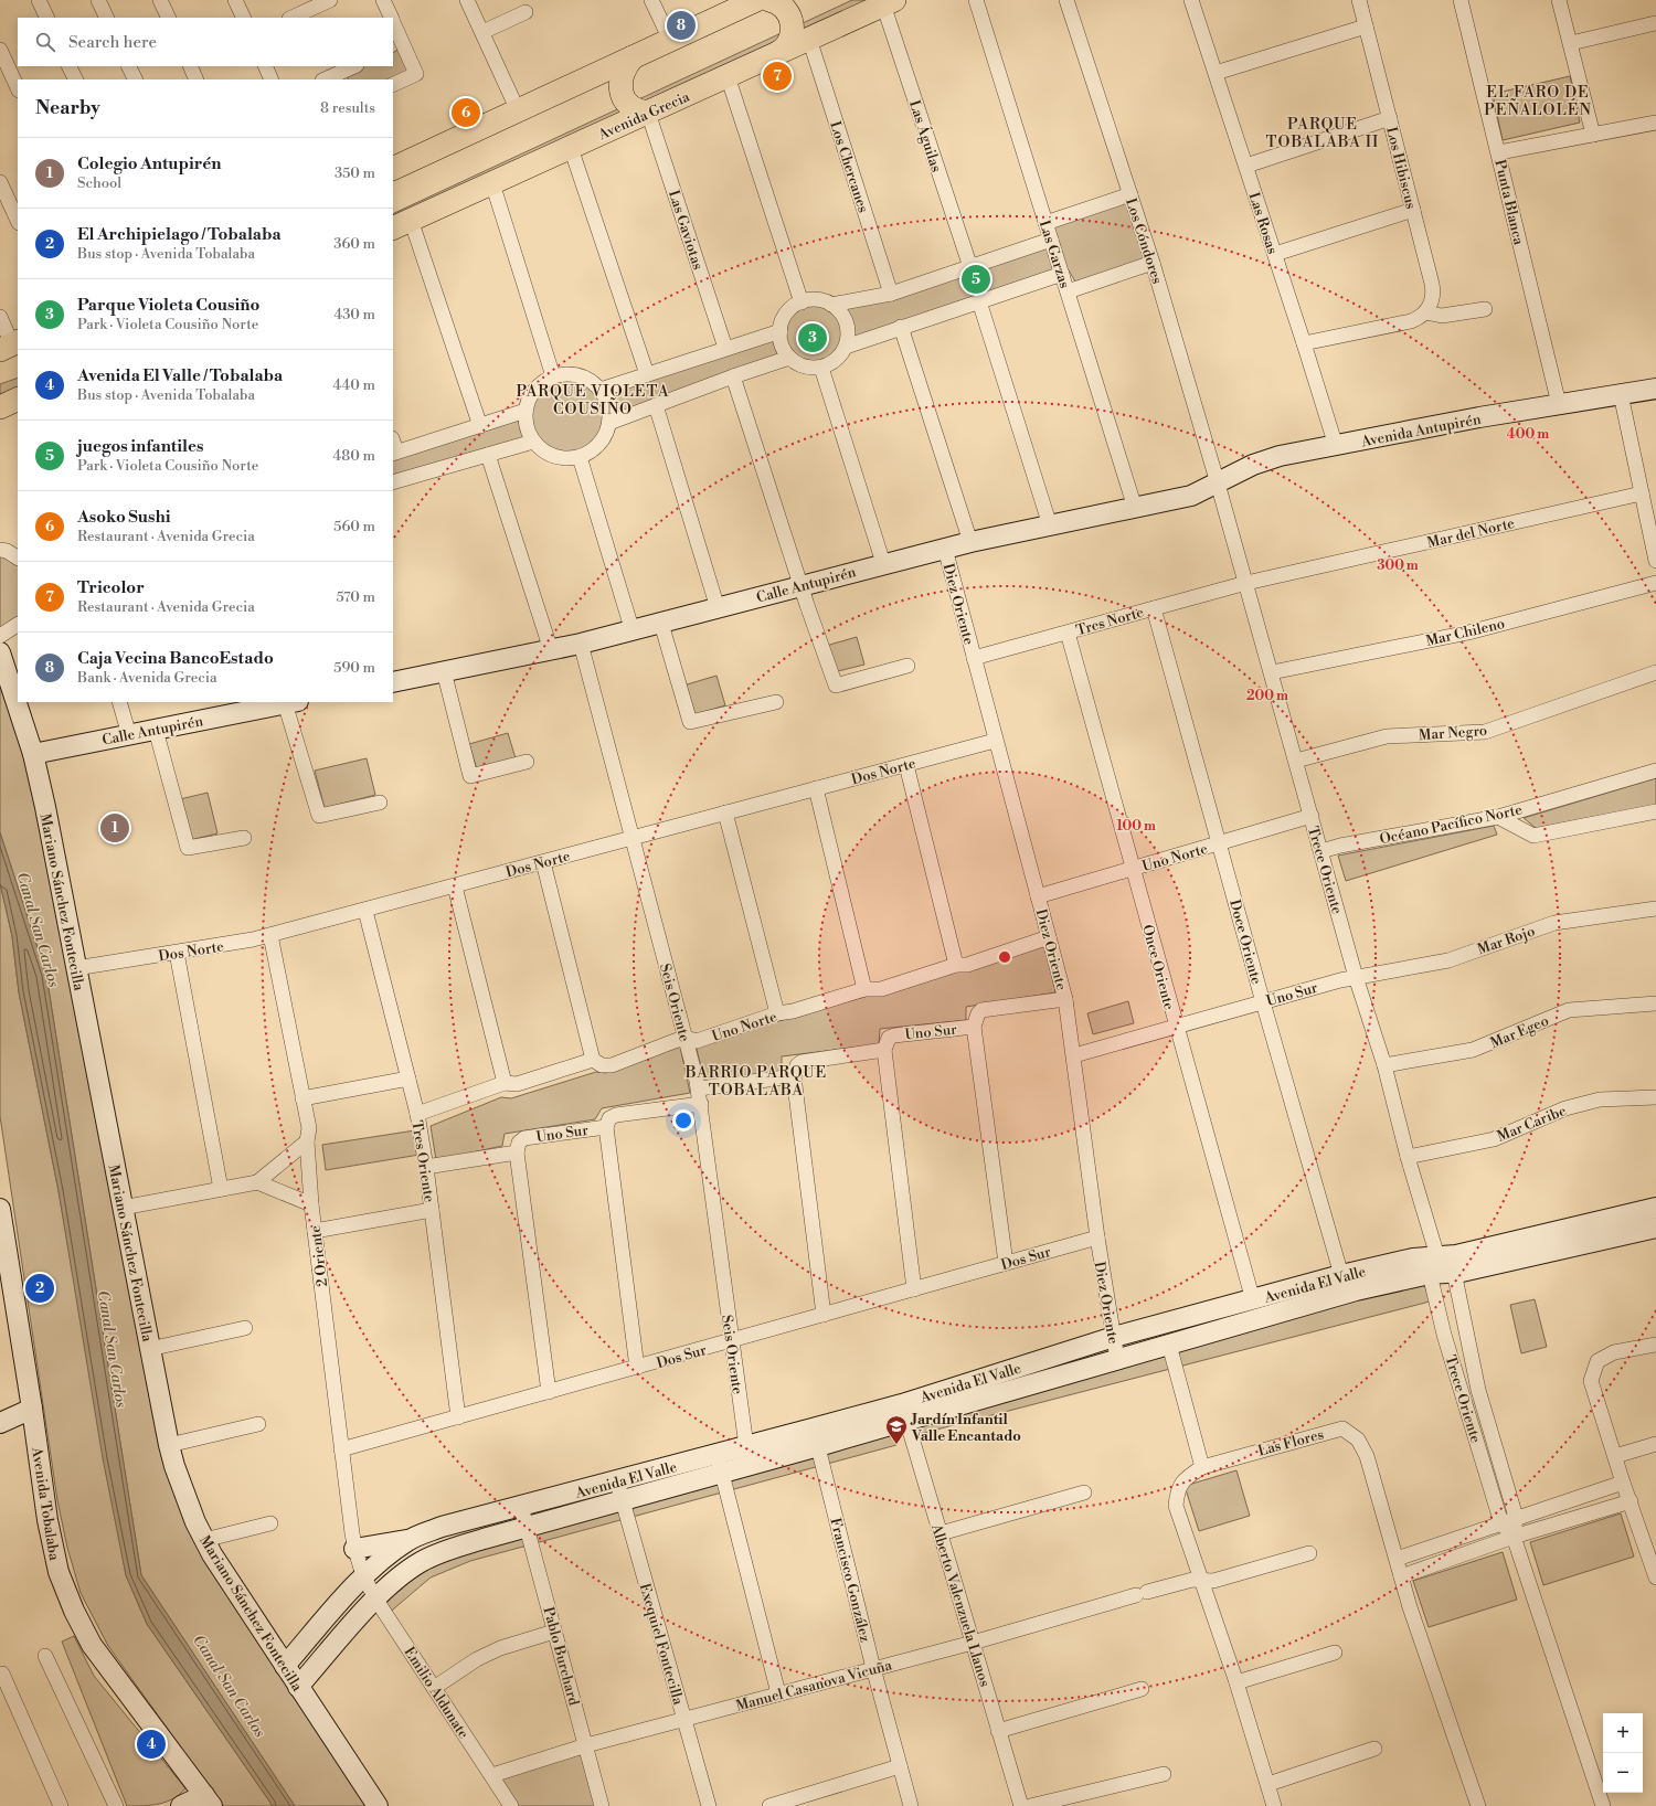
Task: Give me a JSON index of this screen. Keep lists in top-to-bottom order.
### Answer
{
  "streets": {
    "main road": ["Avenida Grecia"],
    "street": [
      "Las Águilas",
      "Los Chercanes",
      "Los Hibiscus",
      "Punta Blanca",
      "Las Rosas",
      "Las Gaviotas",
      "Los Cóndores",
      "Las Garzas",
      "Avenida Antupirén",
      "Mar del Norte",
      "Calle Antupirén",
      "Diez Oriente",
      "Tres Norte",
      "Mar Chileno",
      "Mar Negro",
      "Dos Norte",
      "Océano Pacífico Norte",
      "Uno Norte",
      "Trece Oriente",
      "Mariano Sánchez Fontecilla",
      "Mar Rojo",
      "Doce Oriente",
      "Once Oriente",
      "Uno Sur",
      "Seis Oriente",
      "Mar Egeo",
      "Mar Caribe",
      "Tres Oriente",
      "2 Oriente",
      "Dos Sur",
      "Avenida El Valle",
      "Las Flores",
      "Avenida Tobalaba",
      "Francisco González",
      "Alberto Valenzuela Llanos",
      "Exequiel Fontecilla",
      "Pablo Burchard",
      "Manuel Casanova Vicuña",
      "Emilio Aldunate"
    ]
  },
  "crossings": [
    ["Avenida Grecia", "Las Águilas"],
    ["Avenida Grecia", "Los Chercanes"],
    ["Avenida Grecia", "Las Gaviotas"],
    ["Punta Blanca", "Avenida Antupirén"],
    ["Las Rosas", "Avenida Antupirén"],
    ["Los Cóndores", "Avenida Antupirén"],
    ["Los Cóndores", "Calle Antupirén"],
    ["Los Cóndores", "Trece Oriente"],
    ["Las Garzas", "Calle Antupirén"],
    ["Avenida Antupirén", "Calle Antupirén"],
    ["Avenida Antupirén", "Trece Oriente"],
    ["Mar del Norte", "Tres Norte"],
    ["Mar del Norte", "Trece Oriente"],
    ["Calle Antupirén", "Diez Oriente"],
    ["Calle Antupirén", "Trece Oriente"],
    ["Calle Antupirén", "Mariano Sánchez Fontecilla"],
    ["Calle Antupirén", "Seis Oriente"],
    ["Diez Oriente", "Tres Norte"],
    ["Diez Oriente", "Dos Norte"],
    ["Diez Oriente", "Uno Norte"],
    ["Diez Oriente", "Uno Sur"],
    ["Diez Oriente", "Dos Sur"],
    ["Diez Oriente", "Avenida El Valle"],
    ["Tres Norte", "Trece Oriente"],
    ["Tres Norte", "Doce Oriente"],
    ["Tres Norte", "Once Oriente"],
    ["Mar Chileno", "Trece Oriente"],
    ["Mar Negro", "Trece Oriente"],
    ["Dos Norte", "Mariano Sánchez Fontecilla"],
    ["Dos Norte", "Seis Oriente"],
    ["Dos Norte", "Tres Oriente"],
    ["Dos Norte", "2 Oriente"],
    ["Océano Pacífico Norte", "Trece Oriente"],
    ["Uno Norte", "Trece Oriente"],
    ["Uno Norte", "Doce Oriente"],
    ["Uno Norte", "Once Oriente"],
    ["Uno Norte", "Seis Oriente"],
    ["Trece Oriente", "Mar Rojo"],
    ["Trece Oriente", "Uno Sur"],
    ["Trece Oriente", "Mar Egeo"],
    ["Trece Oriente", "Mar Caribe"],
    ["Trece Oriente", "Avenida El Valle"],
    ["Mariano Sánchez Fontecilla", "Avenida El Valle"],
    ["Mar Rojo", "Uno Sur"],
    ["Doce Oriente", "Uno Sur"],
    ["Doce Oriente", "Avenida El Valle"],
    ["Once Oriente", "Uno Sur"],
    ["Once Oriente", "Avenida El Valle"],
    ["Uno Sur", "Seis Oriente"],
    ["Uno Sur", "Tres Oriente"],
    ["Seis Oriente", "Dos Sur"],
    ["Seis Oriente", "Avenida El Valle"],
    ["Tres Oriente", "Dos Sur"],
    ["2 Oriente", "Dos Sur"],
    ["2 Oriente", "Avenida El Valle"],
    ["2 Oriente", "Emilio Aldunate"],
    ["Avenida El Valle", "Francisco González"],
    ["Avenida El Valle", "Alberto Valenzuela Llanos"],
    ["Avenida El Valle", "Exequiel Fontecilla"],
    ["Avenida El Valle", "Pablo Burchard"],
    ["Avenida El Valle", "Emilio Aldunate"],
    ["Las Flores", "Manuel Casanova Vicuña"],
    ["Francisco González", "Manuel Casanova Vicuña"],
    ["Alberto Valenzuela Llanos", "Manuel Casanova Vicuña"],
    ["Exequiel Fontecilla", "Manuel Casanova Vicuña"],
    ["Pablo Burchard", "Manuel Casanova Vicuña"],
    ["Manuel Casanova Vicuña", "Emilio Aldunate"]
  ],
  "districts": [
    "EL FARO DE PEÑALOLÉN",
    "PARQUE TOBALABA II",
    "PARQUE VIOLETA COUSIÑO",
    "BARRIO PARQUE TOBALABA"
  ],
  "water": ["Canal San Carlos"],
  "places": {
    "school or university": ["Jardín Infantil Valle Encantado"]
  },
  "page": {
    "pins": [
      "8",
      "7",
      "6",
      "5",
      "3",
      "1",
      "2",
      "4"
    ],
    "search": "Search here",
    "heading": ["Nearby", "8 results"],
    "list": [
      {
        "mark": "1",
        "name": "Colegio Antupirén",
        "note": "School",
        "value": "350 m"
      },
      {
        "mark": "2",
        "name": "El Archipielago / Tobalaba",
        "note": "Bus stop · Avenida Tobalaba",
        "value": "360 m"
      },
      {
        "mark": "3",
        "name": "Parque Violeta Cousiño",
        "note": "Park · Violeta Cousiño Norte",
        "value": "430 m"
      },
      {
        "mark": "4",
        "name": "Avenida El Valle / Tobalaba",
        "note": "Bus stop · Avenida Tobalaba",
        "value": "440 m"
      },
      {
        "mark": "5",
        "name": "juegos infantiles",
        "note": "Park · Violeta Cousiño Norte",
        "value": "480 m"
      },
      {
        "mark": "6",
        "name": "Asoko Sushi",
        "note": "Restaurant · Avenida Grecia",
        "value": "560 m"
      },
      {
        "mark": "7",
        "name": "Tricolor",
        "note": "Restaurant · Avenida Grecia",
        "value": "570 m"
      },
      {
        "mark": "8",
        "name": "Caja Vecina BancoEstado",
        "note": "Bank · Avenida Grecia",
        "value": "590 m"
      }
    ],
    "map_buttons": ["+", "−"]
  },
  "rings": [
    "400 m",
    "300 m",
    "200 m",
    "100 m"
  ]
}
